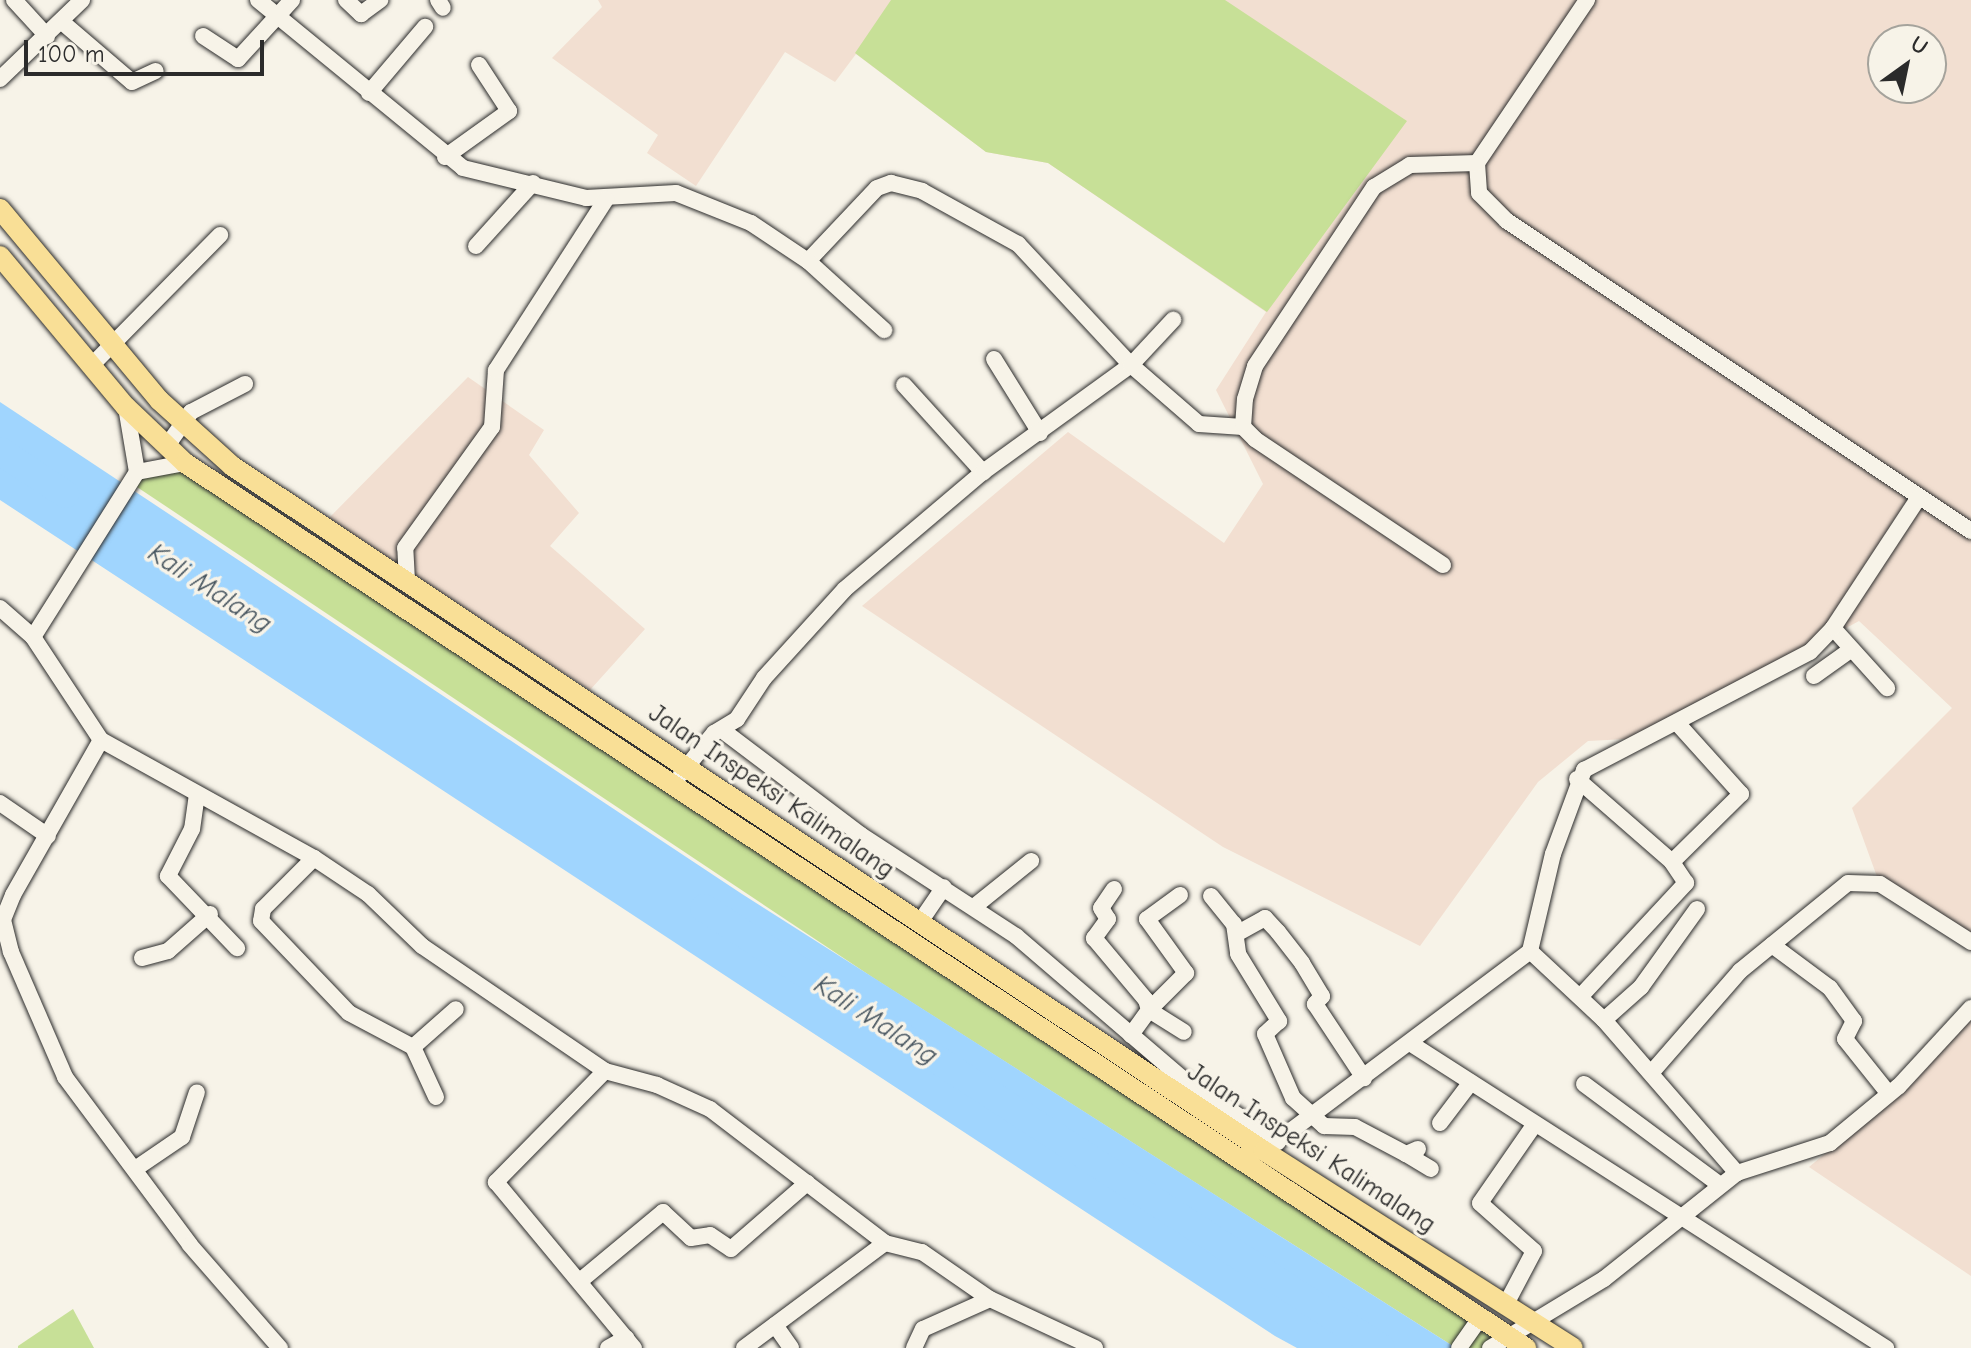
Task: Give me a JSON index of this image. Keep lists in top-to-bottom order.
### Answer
{
  "streets": {
    "main road": ["Jalan Inspeksi Kalimalang"]
  },
  "water": ["Kali Malang"],
  "scale_bar": "100 m",
  "north": "top right"
}
